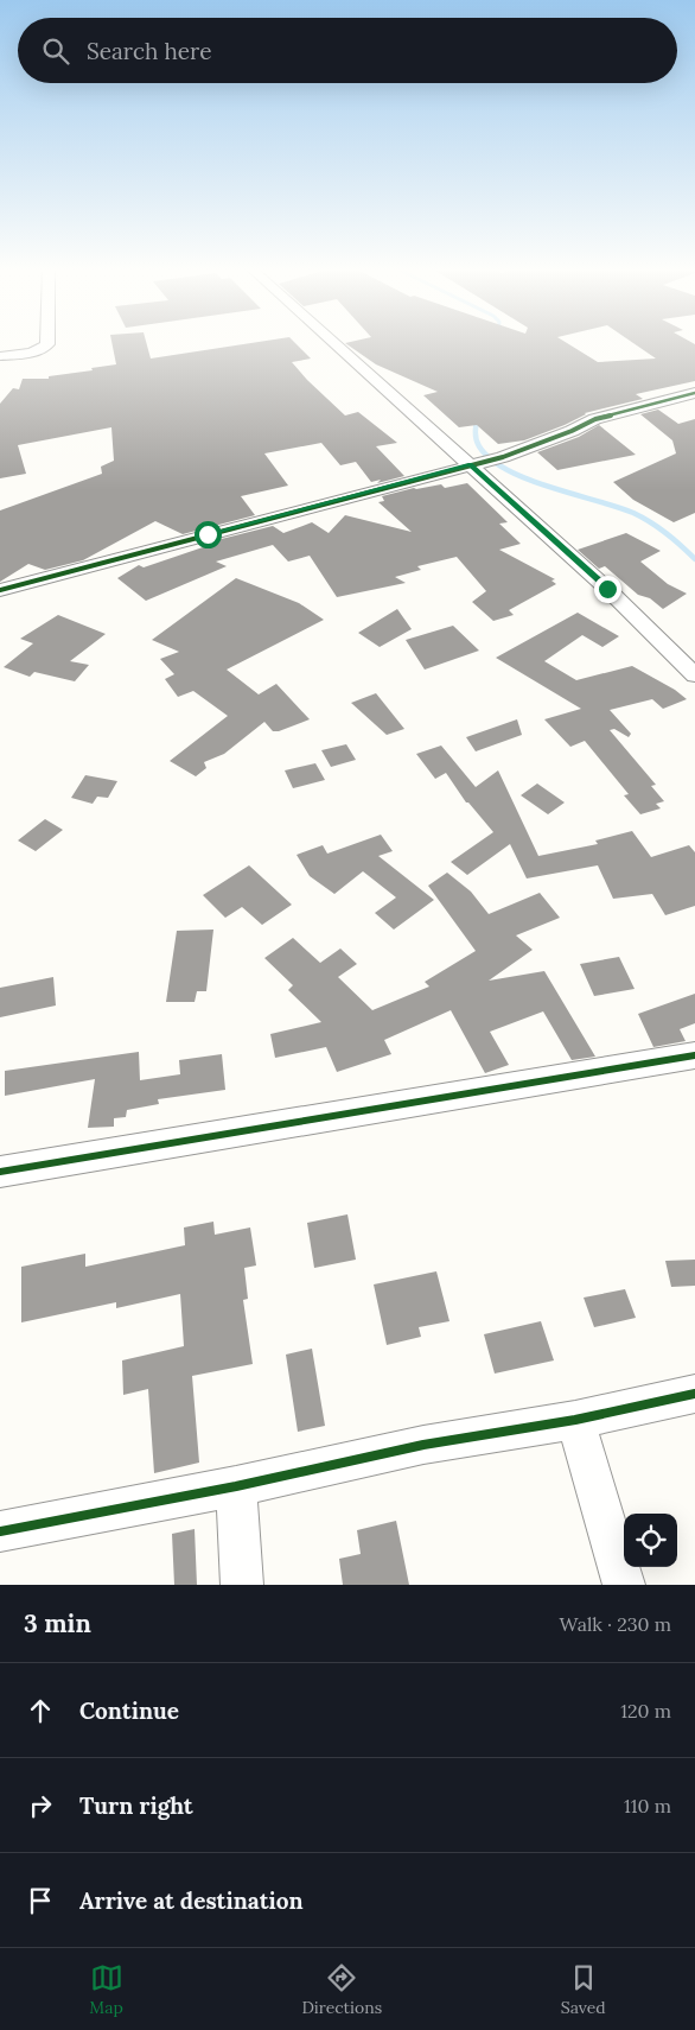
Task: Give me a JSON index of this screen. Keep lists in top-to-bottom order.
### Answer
{
  "page": {
    "search": "Search here",
    "heading": ["3 min", "Walk · 230 m"],
    "list": [
      ["Continue", "120 m"],
      ["Turn right", "110 m"],
      "Arrive at destination"
    ],
    "nav": ["Map", "Directions", "Saved"]
  }
}
